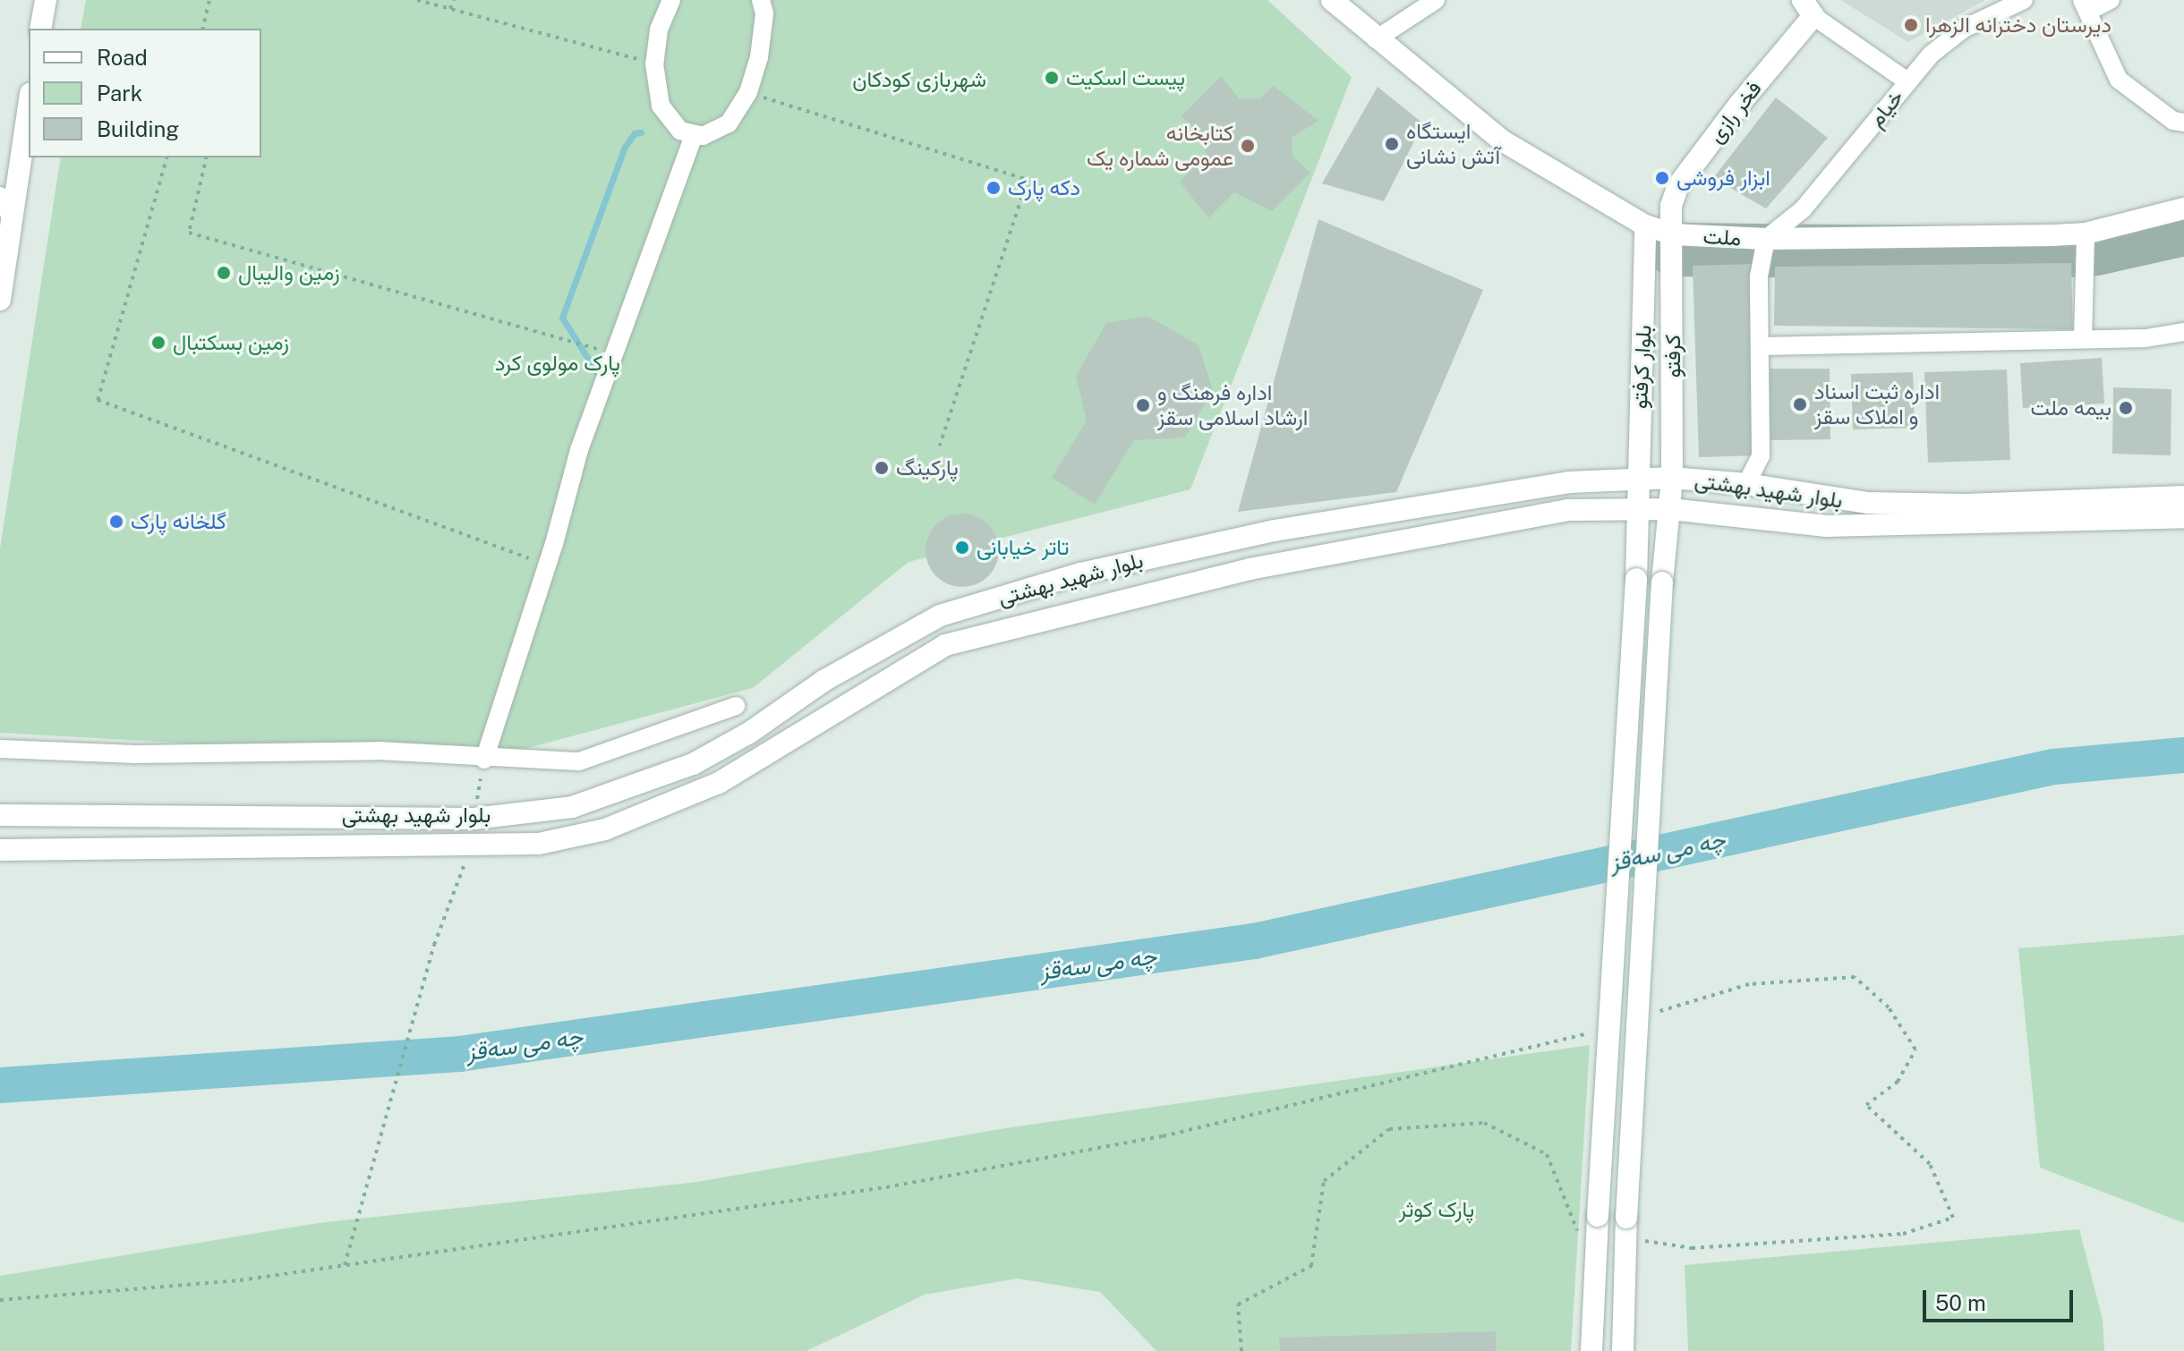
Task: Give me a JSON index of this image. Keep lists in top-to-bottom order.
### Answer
{
  "streets": {
    "main road": [
      "فخر رازی",
      "ملت",
      "کرفتو",
      "بلوار کرفتو",
      "بلوار شهید بهشتی"
    ],
    "street": ["خیام"]
  },
  "crossings": [
    ["خیام", "ملت"],
    ["فخر رازی", "ملت"],
    ["فخر رازی", "کرفتو"],
    ["ملت", "کرفتو"],
    ["ملت", "بلوار کرفتو"],
    ["کرفتو", "بلوار شهید بهشتی"],
    ["بلوار کرفتو", "بلوار شهید بهشتی"]
  ],
  "water": ["چە می سەقز"],
  "parks": ["شهربازی کودکان", "پارک مولوی کرد", "پارک کوثر"],
  "places": [
    "دیرستان دخترانه الزهرا",
    "پیست اسکیت",
    "ایستگاه آتش نشانی",
    "کتابخانه عمومی شماره یک",
    "ابزار فروشی",
    "دکه پارک",
    "زمین والیبال",
    "زمین بسکتبال",
    "اداره ثبت اسناد و املاک سقز",
    "اداره فرهنگ و ارشاد اسلامی سقز",
    "بیمه ملت",
    "پارکینگ",
    "گلخانه پارک",
    "تاتر خیابانی"
  ],
  "legend": ["Road", "Park", "Building"],
  "scale_bar": "50 m"
}
